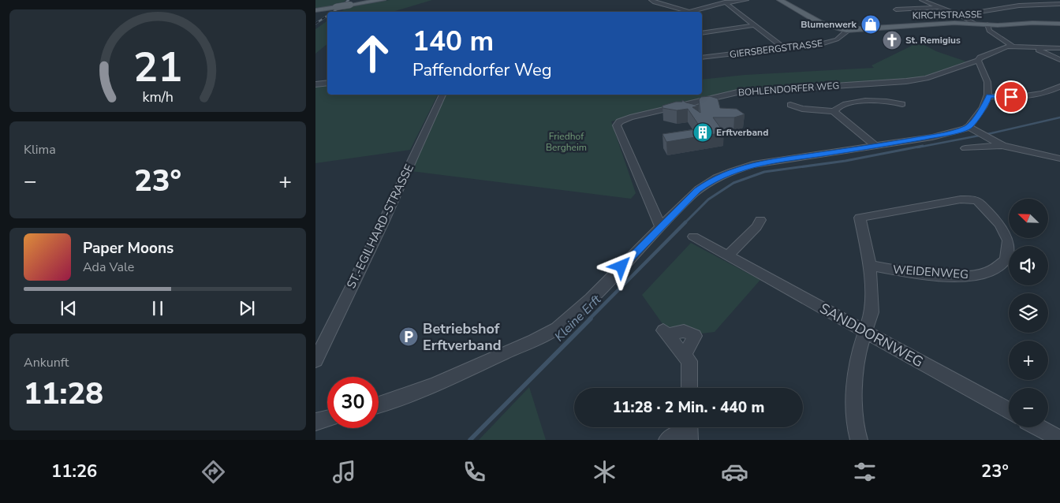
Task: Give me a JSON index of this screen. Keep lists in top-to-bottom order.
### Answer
{
  "streets": {
    "main road": ["KIRCHSTRASSE"],
    "street": [
      "GIERSBERGSTRASSE",
      "BOHLENDORFER WEG",
      "ST.-EGILHARD-STRASSE",
      "WEIDENWEG",
      "SANDDORNWEG"
    ]
  },
  "crossings": [
    ["KIRCHSTRASSE", "GIERSBERGSTRASSE"]
  ],
  "water": ["Kleine Erft"],
  "parks": ["Friedhof Bergheim"],
  "places": {
    "shop": ["Blumenwerk"],
    "church": ["St. Remigius"],
    "building": ["Erftverband"],
    "parking": ["Betriebshof Erftverband"]
  },
  "north": "top left",
  "page": {
    "turn": ["140 m", "Paffendorfer Weg"],
    "tile": [
      "Klima",
      ["Ankunft", "11:28"]
    ],
    "heat": ["−", "23°", "+"],
    "map_buttons": ["+", "−"],
    "song": ["Paper Moons", "Ada Vale"],
    "limit": "30",
    "trip": "11:28 · 2 Min. · 440 m",
    "tabs": ["11:26", "23°"],
    "gauge": ["21", "km/h"]
  }
}
